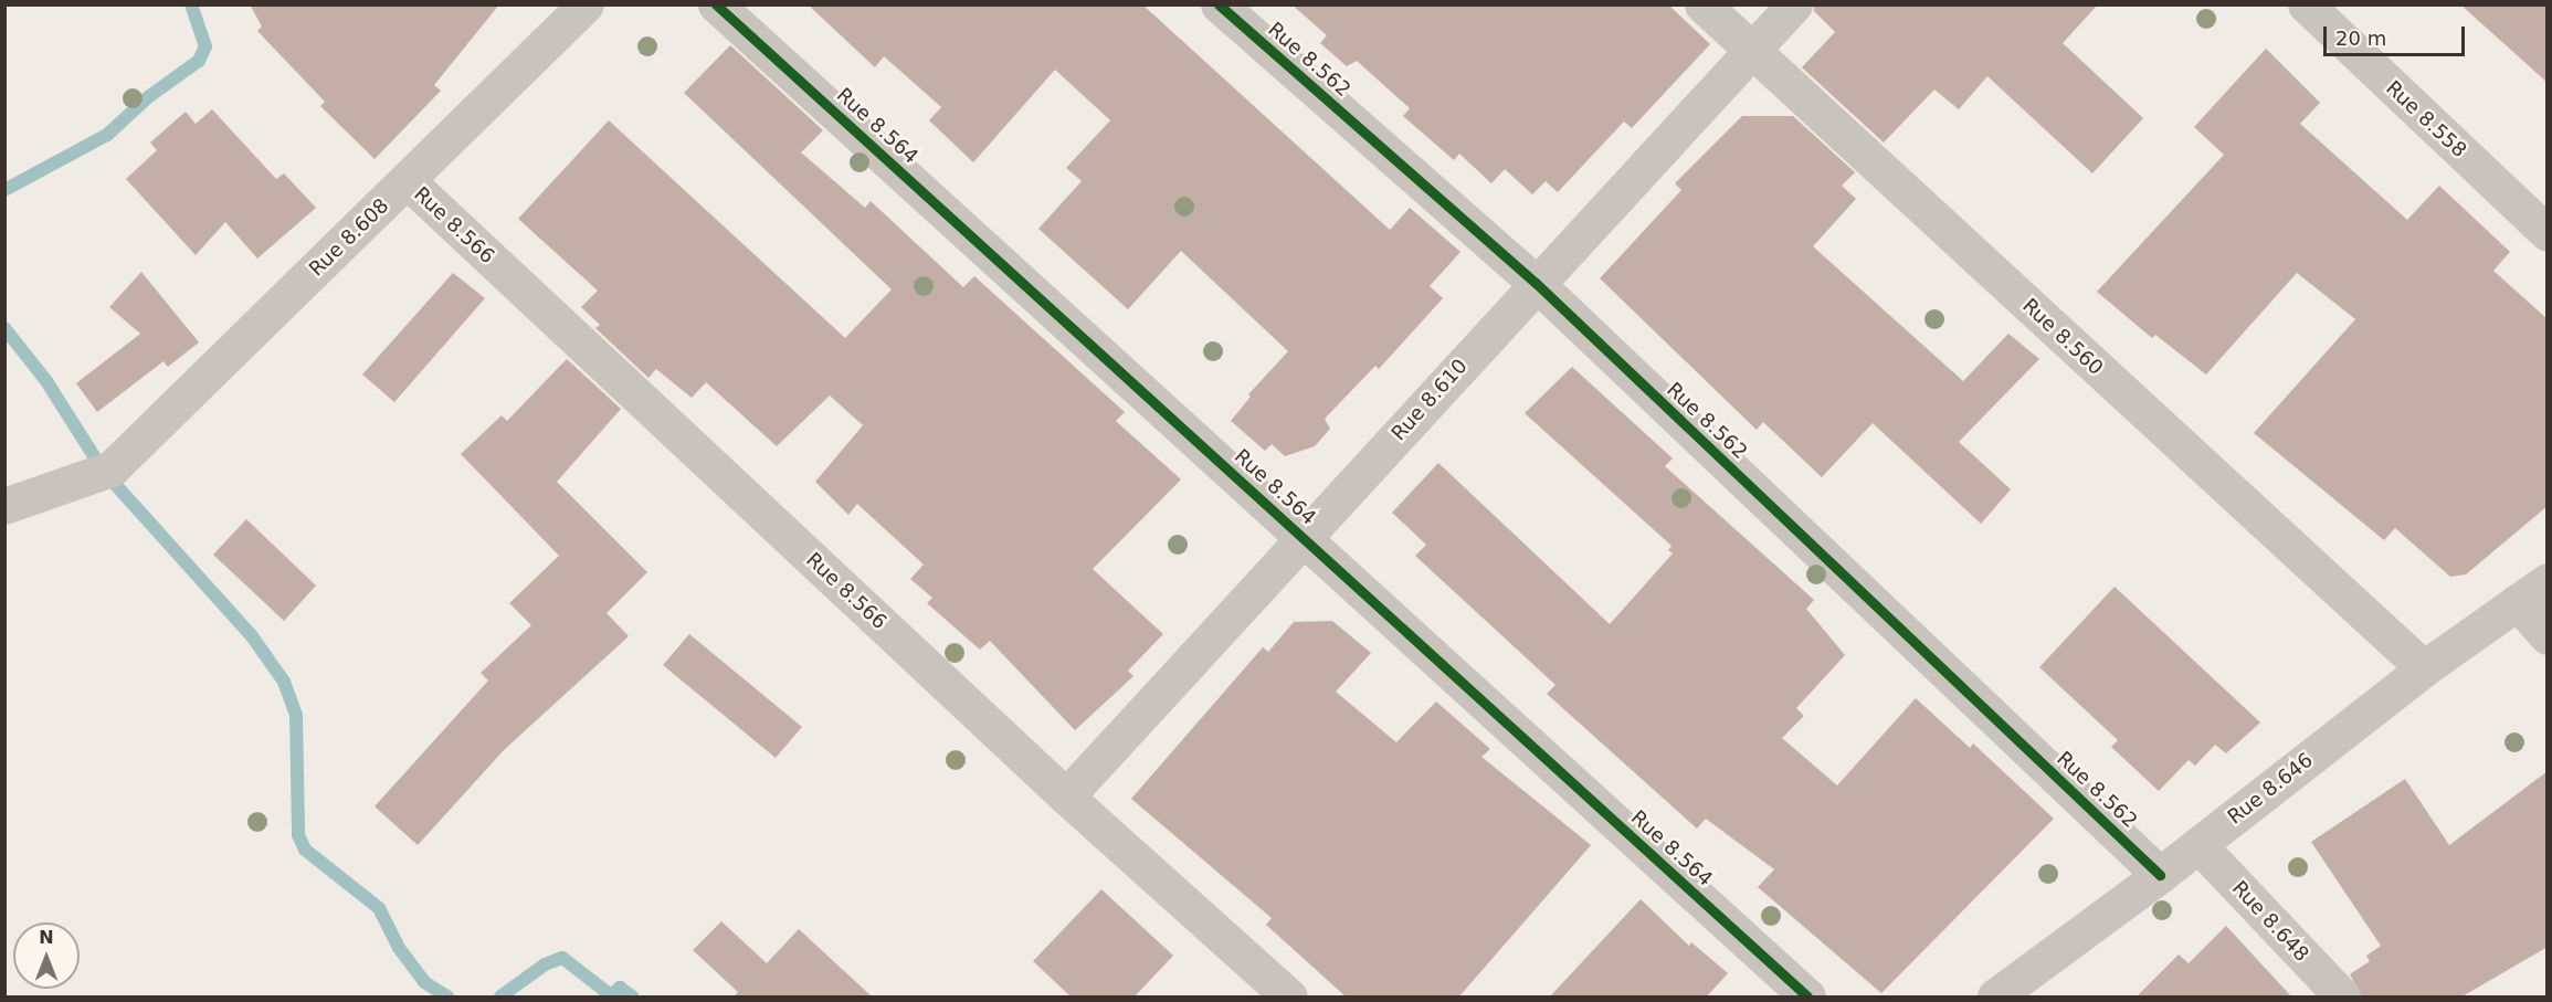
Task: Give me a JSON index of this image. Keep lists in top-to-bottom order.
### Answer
{
  "streets": {
    "street": [
      "Rue 8.562",
      "Rue 8.558",
      "Rue 8.564",
      "Rue 8.566",
      "Rue 8.608",
      "Rue 8.560",
      "Rue 8.610",
      "Rue 8.646",
      "Rue 8.648"
    ]
  },
  "crossings": [
    ["Rue 8.562", "Rue 8.610"],
    ["Rue 8.562", "Rue 8.646"],
    ["Rue 8.564", "Rue 8.610"],
    ["Rue 8.566", "Rue 8.608"],
    ["Rue 8.566", "Rue 8.610"],
    ["Rue 8.560", "Rue 8.610"],
    ["Rue 8.560", "Rue 8.646"],
    ["Rue 8.646", "Rue 8.648"]
  ],
  "scale_bar": "20 m",
  "north": "top"
}
